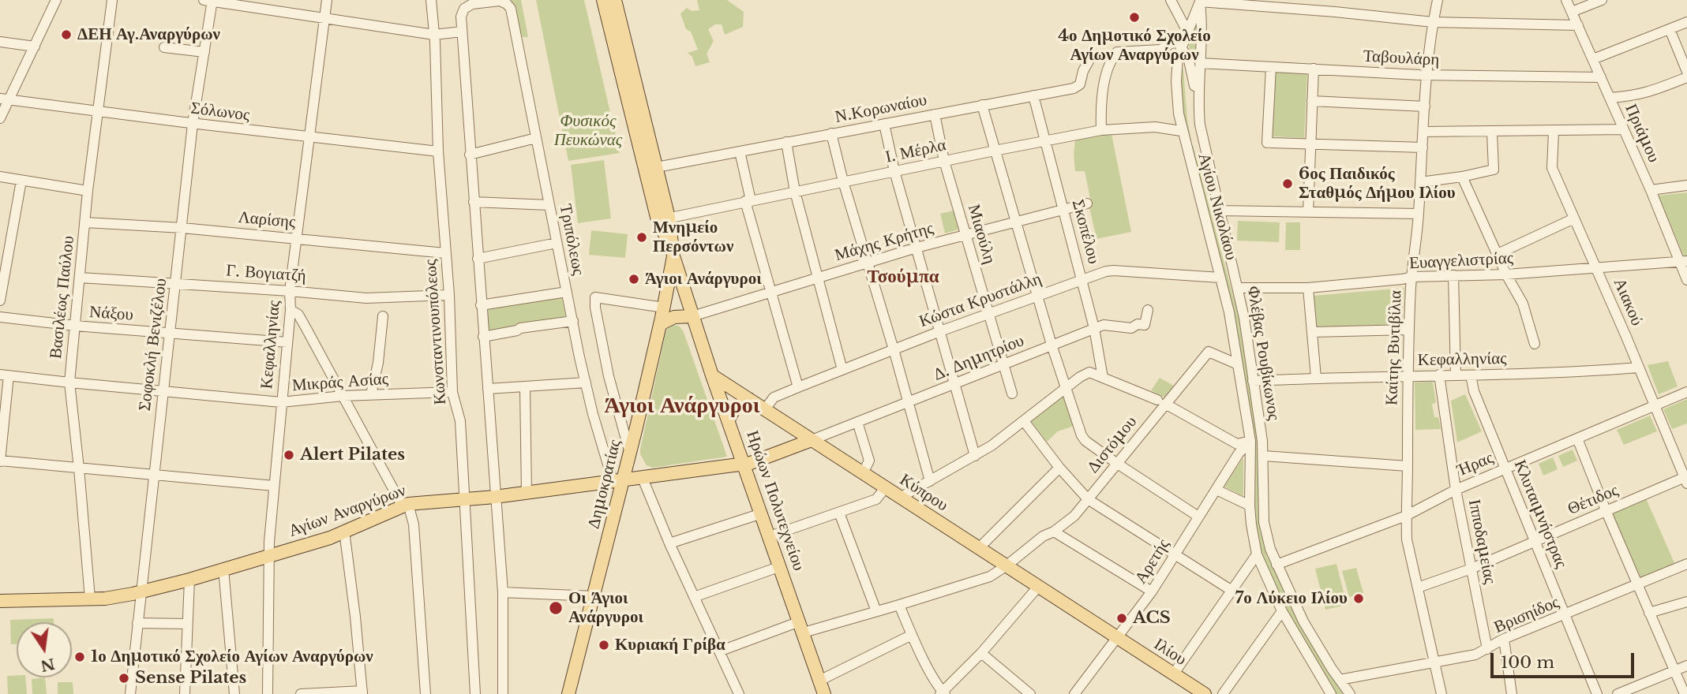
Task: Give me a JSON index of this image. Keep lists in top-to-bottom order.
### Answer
{
  "streets": {
    "main road": [
      "Δημοκρατίας",
      "Κύπρου",
      "Ηρώων Πολυτεχνείου",
      "Αγίων Αναργύρων",
      "Ιλίου"
    ],
    "street": [
      "Ταβουλάρη",
      "Ν.Κορωναίου",
      "Σόλωνος",
      "Πριάμου",
      "Ι. Μέρλα",
      "Αγίου Νικολάου",
      "Λαρίσης",
      "Σκοπέλου",
      "Μιαούλη",
      "Τριπόλεως",
      "Μάχης Κρήτης",
      "Ευαγγελιστρίας",
      "Γ. Βογιατζή",
      "Βασιλέως Παύλου",
      "Κώστα Κρυστάλλη",
      "Αιακού",
      "Νάξου",
      "Κωνσταντινουπόλεως",
      "Σοφοκλή Βενιζέλου",
      "Κεφαλληνίας",
      "Καίτης Βυτιβίλια",
      "Φλέβας Ρουβίκωνος",
      "Δ. Δημητρίου",
      "Μικράς Ασίας",
      "Διστόμου",
      "Ήρας",
      "Θέτιδος",
      "Κλυταιμνήστρας",
      "Ιπποδαμείας",
      "Αρετής",
      "Βρισηίδος"
    ]
  },
  "crossings": [
    ["Ταβουλάρη", "Πριάμου"],
    ["Ταβουλάρη", "Καίτης Βυτιβίλια"],
    ["Ταβουλάρη", "Φλέβας Ρουβίκωνος"],
    ["Ν.Κορωναίου", "Σκοπέλου"],
    ["Ν.Κορωναίου", "Μιαούλη"],
    ["Ν.Κορωναίου", "Δημοκρατίας"],
    ["Σόλωνος", "Βασιλέως Παύλου"],
    ["Σόλωνος", "Κωνσταντινουπόλεως"],
    ["Σόλωνος", "Σοφοκλή Βενιζέλου"],
    ["Σόλωνος", "Κεφαλληνίας"],
    ["Πριάμου", "Ευαγγελιστρίας"],
    ["Ι. Μέρλα", "Αγίου Νικολάου"],
    ["Ι. Μέρλα", "Σκοπέλου"],
    ["Ι. Μέρλα", "Μιαούλη"],
    ["Ι. Μέρλα", "Δημοκρατίας"],
    ["Αγίου Νικολάου", "Κώστα Κρυστάλλη"],
    ["Αγίου Νικολάου", "Φλέβας Ρουβίκωνος"],
    ["Αγίου Νικολάου", "Διστόμου"],
    ["Αγίου Νικολάου", "Αρετής"],
    ["Λαρίσης", "Βασιλέως Παύλου"],
    ["Λαρίσης", "Κωνσταντινουπόλεως"],
    ["Λαρίσης", "Σοφοκλή Βενιζέλου"],
    ["Λαρίσης", "Κεφαλληνίας"],
    ["Σκοπέλου", "Μάχης Κρήτης"],
    ["Σκοπέλου", "Κώστα Κρυστάλλη"],
    ["Σκοπέλου", "Δ. Δημητρίου"],
    ["Μιαούλη", "Μάχης Κρήτης"],
    ["Μιαούλη", "Κώστα Κρυστάλλη"],
    ["Μιαούλη", "Δ. Δημητρίου"],
    ["Τριπόλεως", "Δημοκρατίας"],
    ["Τριπόλεως", "Αγίων Αναργύρων"],
    ["Μάχης Κρήτης", "Ηρώων Πολυτεχνείου"],
    ["Ευαγγελιστρίας", "Αιακού"],
    ["Ευαγγελιστρίας", "Καίτης Βυτιβίλια"],
    ["Ευαγγελιστρίας", "Φλέβας Ρουβίκωνος"],
    ["Γ. Βογιατζή", "Βασιλέως Παύλου"],
    ["Γ. Βογιατζή", "Κωνσταντινουπόλεως"],
    ["Γ. Βογιατζή", "Σοφοκλή Βενιζέλου"],
    ["Γ. Βογιατζή", "Κεφαλληνίας"],
    ["Βασιλέως Παύλου", "Νάξου"],
    ["Βασιλέως Παύλου", "Μικράς Ασίας"],
    ["Βασιλέως Παύλου", "Αγίων Αναργύρων"],
    ["Κώστα Κρυστάλλη", "Κύπρου"],
    ["Αιακού", "Κεφαλληνίας"],
    ["Αιακού", "Ήρας"],
    ["Αιακού", "Θέτιδος"],
    ["Νάξου", "Σοφοκλή Βενιζέλου"],
    ["Νάξου", "Κεφαλληνίας"],
    ["Κωνσταντινουπόλεως", "Μικράς Ασίας"],
    ["Κωνσταντινουπόλεως", "Αγίων Αναργύρων"],
    ["Σοφοκλή Βενιζέλου", "Μικράς Ασίας"],
    ["Σοφοκλή Βενιζέλου", "Αγίων Αναργύρων"],
    ["Κεφαλληνίας", "Καίτης Βυτιβίλια"],
    ["Κεφαλληνίας", "Φλέβας Ρουβίκωνος"],
    ["Κεφαλληνίας", "Μικράς Ασίας"],
    ["Κεφαλληνίας", "Αγίων Αναργύρων"],
    ["Κεφαλληνίας", "Κλυταιμνήστρας"],
    ["Κεφαλληνίας", "Ιπποδαμείας"],
    ["Καίτης Βυτιβίλια", "Ήρας"],
    ["Καίτης Βυτιβίλια", "Θέτιδος"],
    ["Καίτης Βυτιβίλια", "Βρισηίδος"],
    ["Φλέβας Ρουβίκωνος", "Ήρας"],
    ["Φλέβας Ρουβίκωνος", "Βρισηίδος"],
    ["Δ. Δημητρίου", "Κύπρου"],
    ["Δ. Δημητρίου", "Αγίων Αναργύρων"],
    ["Διστόμου", "Κύπρου"],
    ["Διστόμου", "Ηρώων Πολυτεχνείου"],
    ["Ήρας", "Κλυταιμνήστρας"],
    ["Ήρας", "Ιπποδαμείας"],
    ["Δημοκρατίας", "Ηρώων Πολυτεχνείου"],
    ["Δημοκρατίας", "Αγίων Αναργύρων"],
    ["Κύπρου", "Ηρώων Πολυτεχνείου"],
    ["Κύπρου", "Αγίων Αναργύρων"],
    ["Κύπρου", "Αρετής"],
    ["Κύπρου", "Ιλίου"],
    ["Θέτιδος", "Κλυταιμνήστρας"],
    ["Θέτιδος", "Ιπποδαμείας"],
    ["Ηρώων Πολυτεχνείου", "Αγίων Αναργύρων"],
    ["Κλυταιμνήστρας", "Βρισηίδος"],
    ["Ιπποδαμείας", "Βρισηίδος"],
    ["Αρετής", "Ιλίου"]
  ],
  "districts": ["Τσούμπα", "Άγιοι Ανάργυροι"],
  "parks": ["Φυσικός Πευκώνας"],
  "places": [
    "4ο Δημοτικό Σχολείο Αγίων Αναργύρων",
    "ΔΕΗ Αγ.Αναργύρων",
    "6ος Παιδικός Σταθμός Δήμου Ιλίου",
    "Μνημείο Περσόντων",
    "Άγιοι Ανάργυροι",
    "Alert Pilates",
    "7ο Λύκειο Ιλίου",
    "Οι Άγιοι Ανάργυροι",
    "ACS",
    "Κυριακή Γρίβα",
    "1ο Δημοτικό Σχολείο Αγίων Αναργύρων",
    "Sense Pilates"
  ],
  "scale_bar": "100 m",
  "north": "bottom"
}
